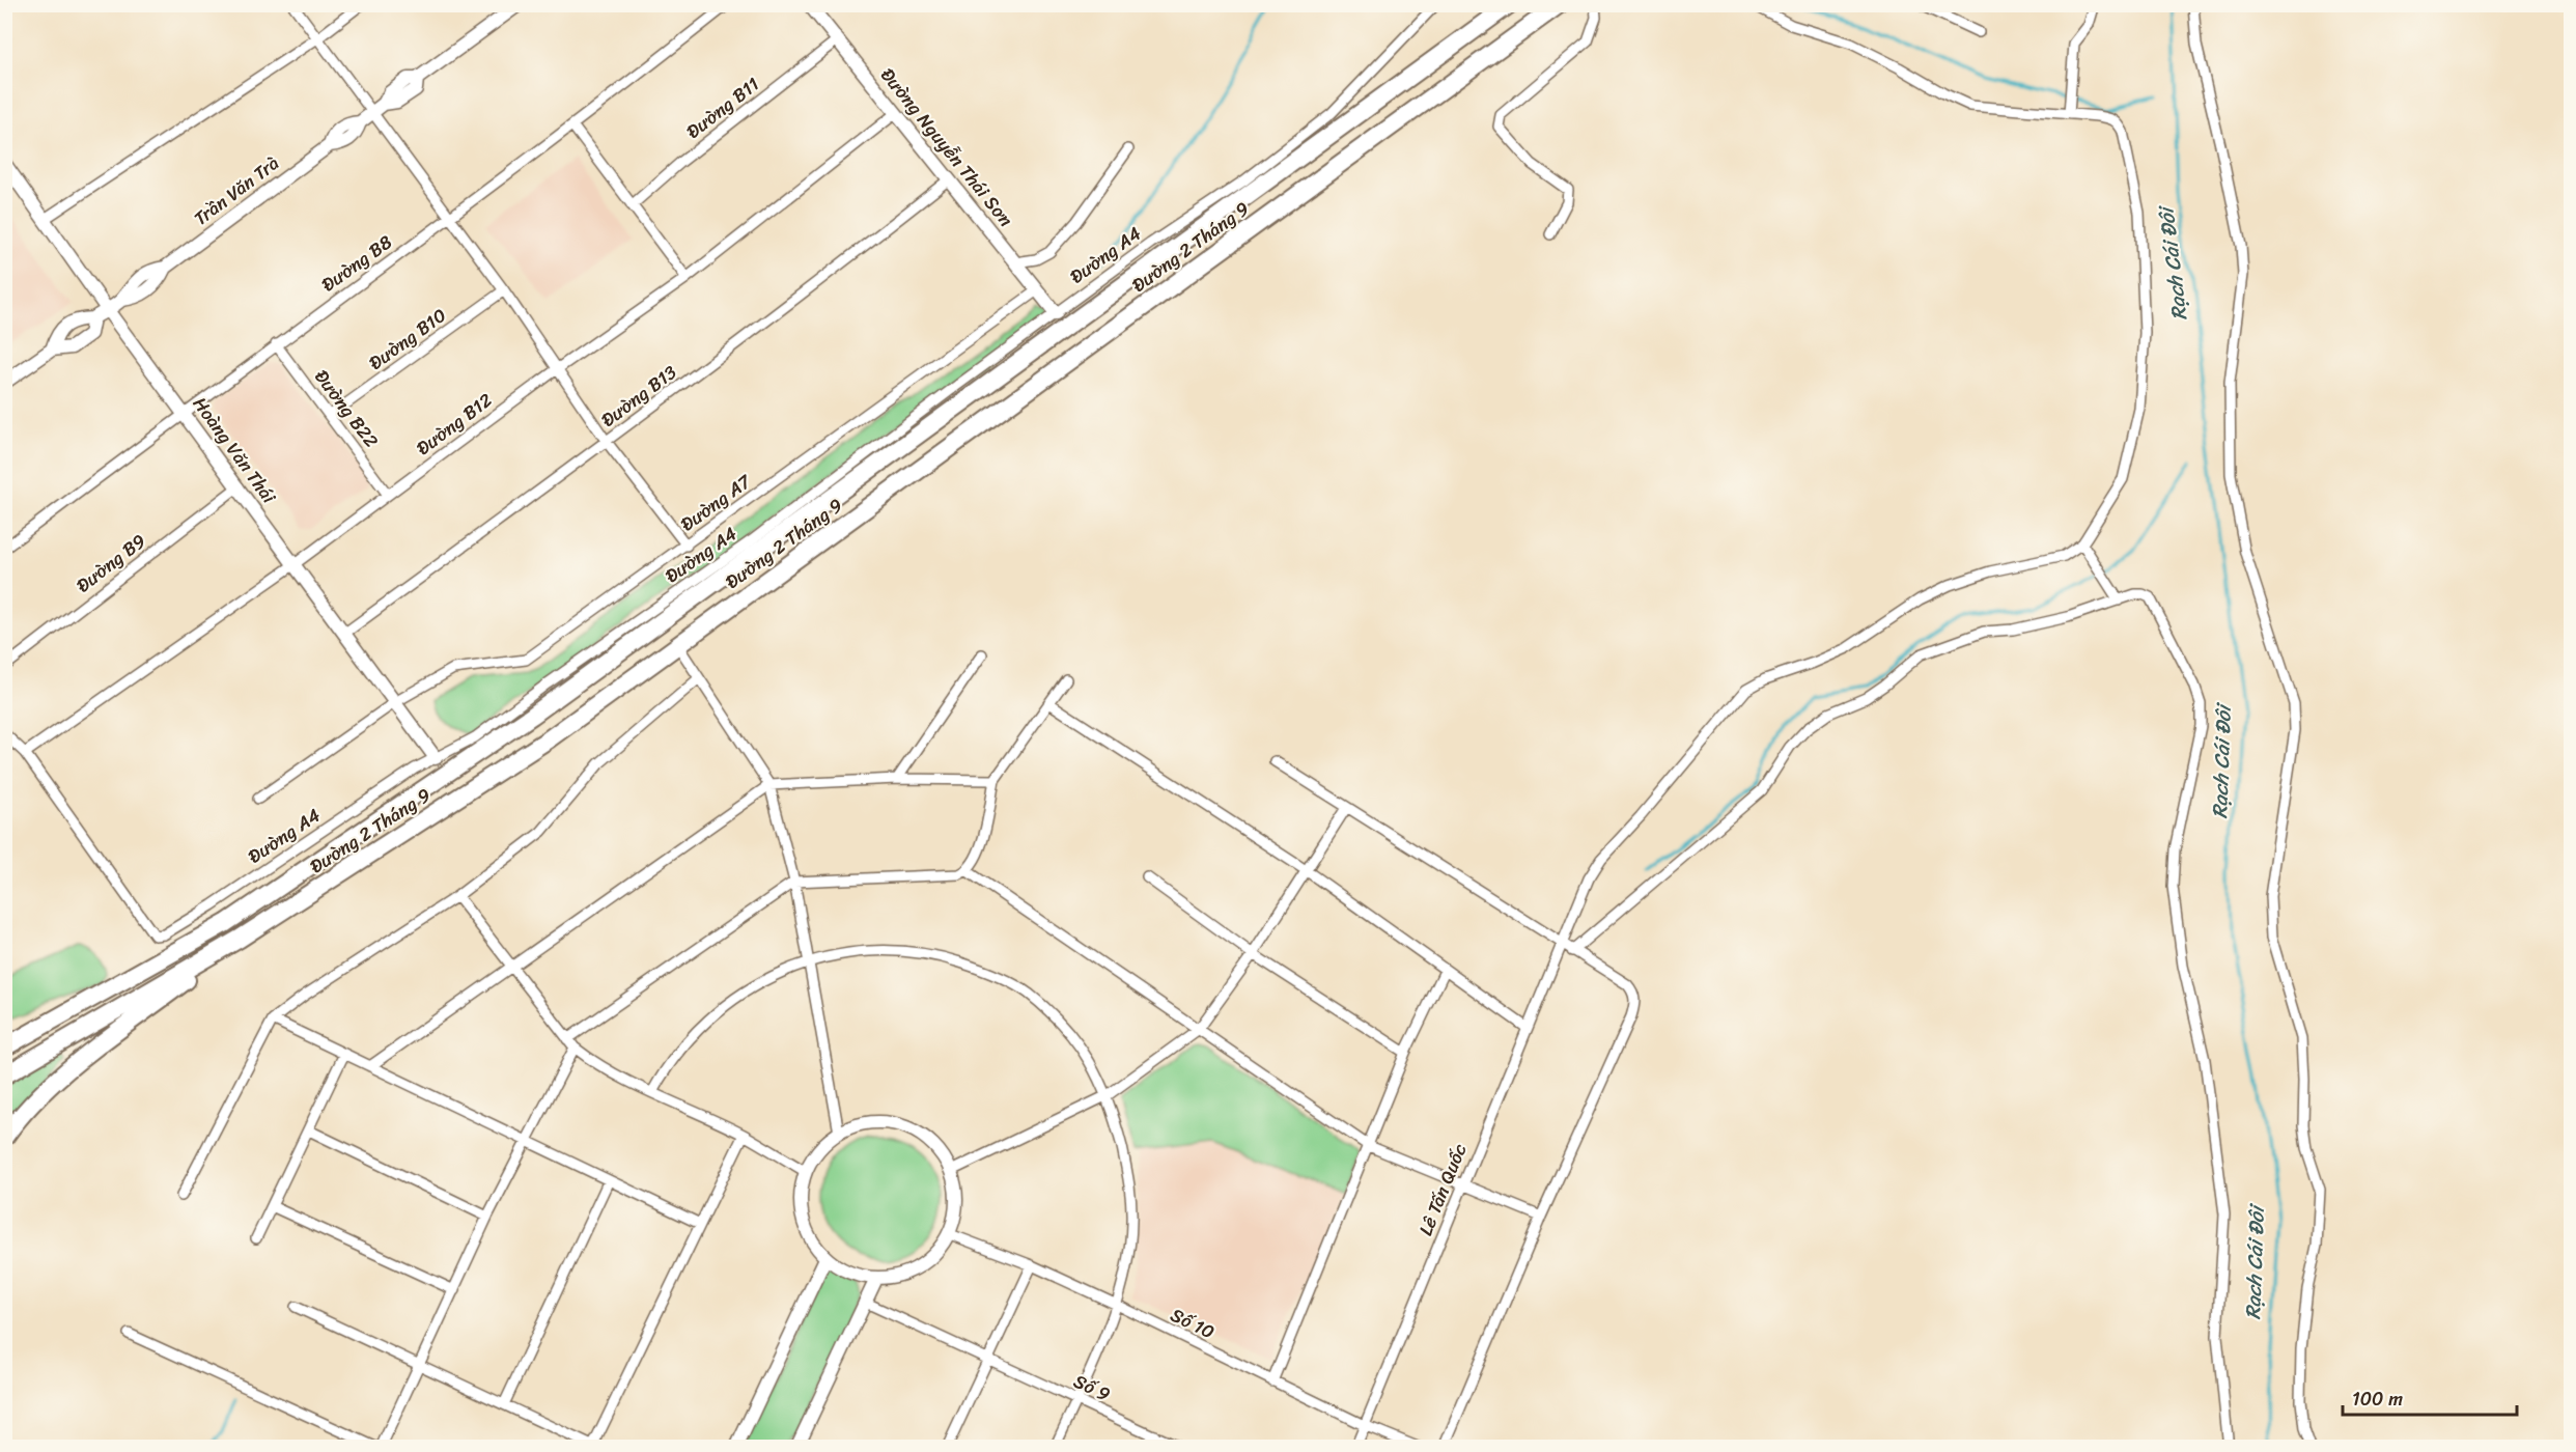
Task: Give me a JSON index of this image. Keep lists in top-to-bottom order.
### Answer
{
  "streets": {
    "highway": ["Đường 2 Tháng 9"],
    "street": [
      "Đường B11",
      "Đường Nguyễn Thái Sơn",
      "Trần Văn Trà",
      "Đường A4",
      "Đường B8",
      "Đường B10",
      "Đường B13",
      "Đường B22",
      "Đường B12",
      "Hoàng Văn Thái",
      "Đường A7",
      "Đường B9",
      "Lê Tấn Quốc",
      "Số 10",
      "Số 9"
    ]
  },
  "crossings": [
    ["Đường B11", "Đường Nguyễn Thái Sơn"],
    ["Đường Nguyễn Thái Sơn", "Đường A4"],
    ["Đường Nguyễn Thái Sơn", "Đường B13"],
    ["Đường Nguyễn Thái Sơn", "Đường B12"],
    ["Đường Nguyễn Thái Sơn", "Đường A7"],
    ["Trần Văn Trà", "Hoàng Văn Thái"],
    ["Đường A4", "Đường B12"],
    ["Đường A4", "Hoàng Văn Thái"],
    ["Đường B8", "Đường B22"],
    ["Đường B8", "Hoàng Văn Thái"],
    ["Đường B10", "Đường B22"],
    ["Đường B13", "Hoàng Văn Thái"],
    ["Đường B22", "Đường B12"],
    ["Đường B12", "Hoàng Văn Thái"],
    ["Hoàng Văn Thái", "Đường A7"],
    ["Hoàng Văn Thái", "Đường B9"],
    ["Lê Tấn Quốc", "Số 10"]
  ],
  "water": ["Rạch Cái Đôi"],
  "scale_bar": "100 m"
}
